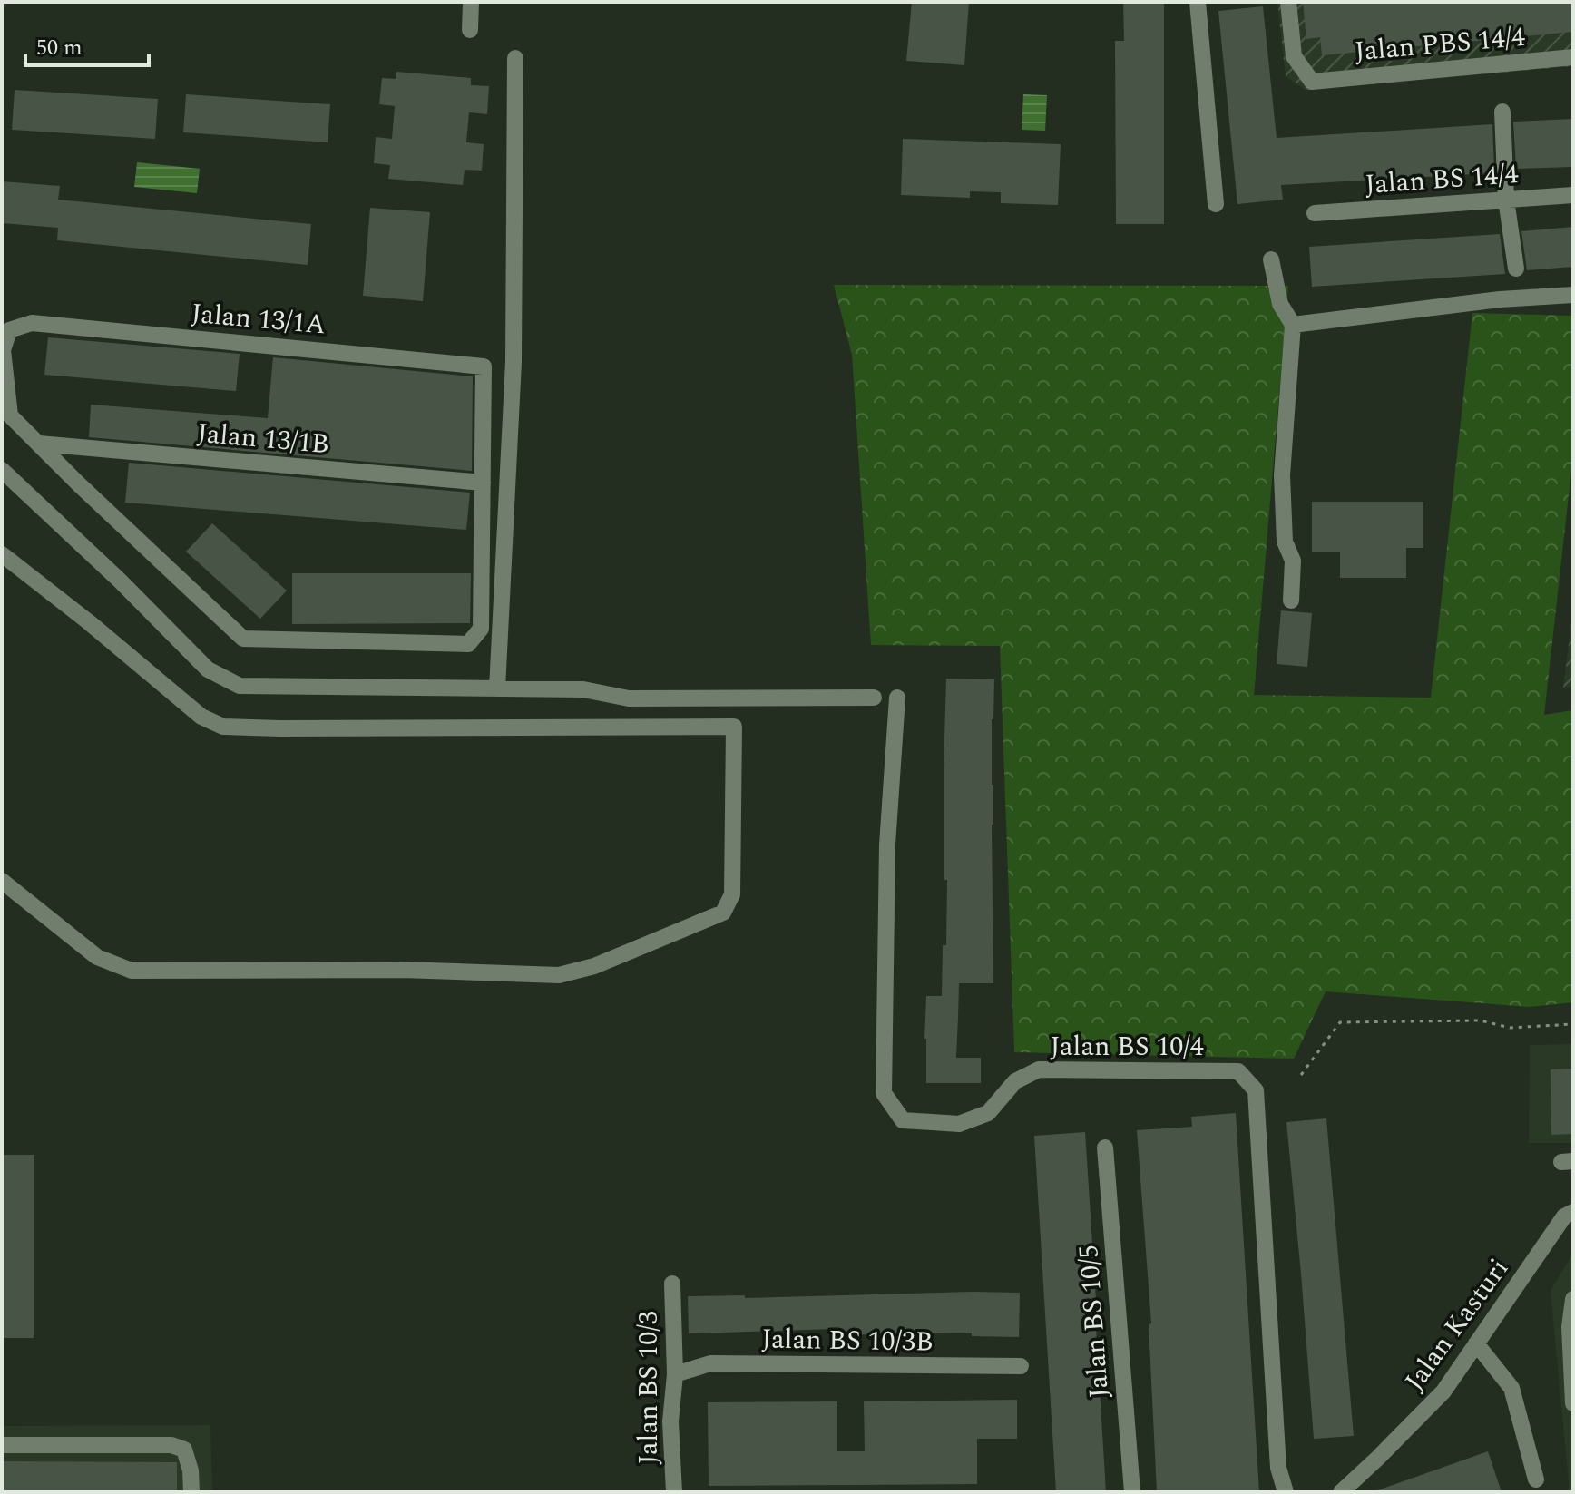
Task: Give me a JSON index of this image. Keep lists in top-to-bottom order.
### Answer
{
  "streets": {
    "street": [
      "Jalan PBS 14/4",
      "Jalan BS 14/4",
      "Jalan 13/1A",
      "Jalan 13/1B",
      "Jalan BS 10/4",
      "Jalan BS 10/5",
      "Jalan Kasturi",
      "Jalan BS 10/3B",
      "Jalan BS 10/3"
    ]
  },
  "crossings": [
    ["Jalan 13/1A", "Jalan 13/1B"],
    ["Jalan BS 10/3B", "Jalan BS 10/3"]
  ],
  "scale_bar": "50 m"
}
